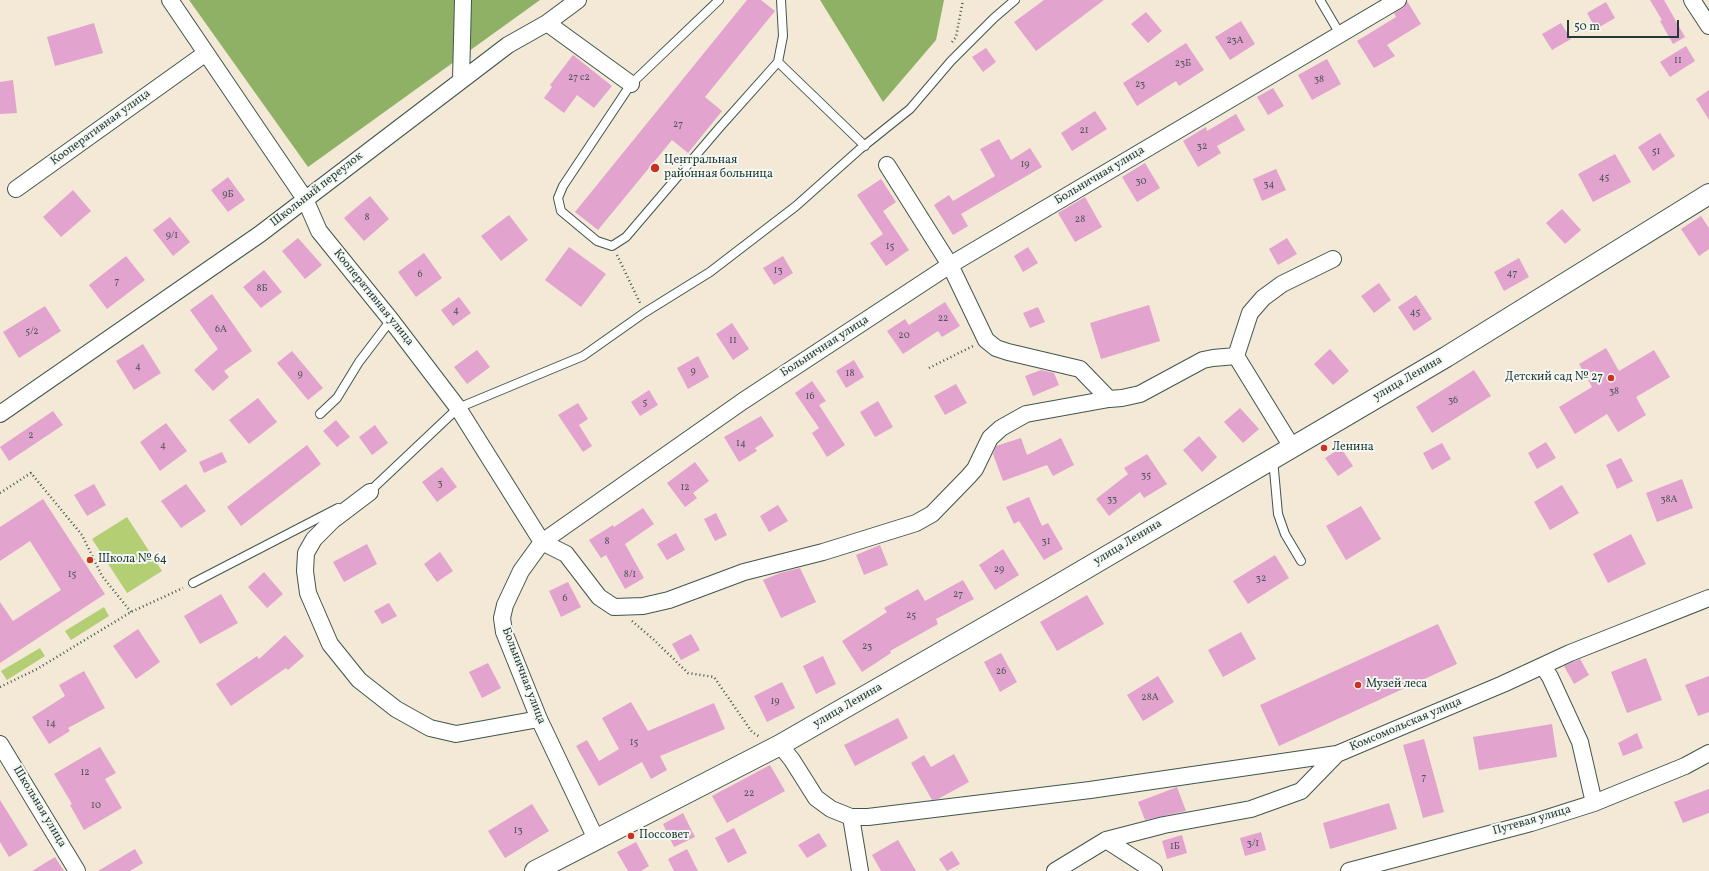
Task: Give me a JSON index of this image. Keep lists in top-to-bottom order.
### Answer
{
  "streets": {
    "street": [
      "Кооперативная улица",
      "Больничная улица",
      "Школьный переулок",
      "улица Ленина",
      "Комсомольская улица",
      "Школьная улица",
      "Путевая улица"
    ]
  },
  "crossings": [
    ["Кооперативная улица", "Больничная улица"],
    ["Кооперативная улица", "Школьный переулок"],
    ["Больничная улица", "улица Ленина"]
  ],
  "places": [
    "Центральная районная больница",
    "Детский сад № 27",
    "Ленина",
    "Школа № 64",
    "Музей леса",
    "Поссовет"
  ],
  "house_numbers": [
    "23А",
    "11",
    "23Б",
    "27 с2",
    "38",
    "23",
    "27",
    "21",
    "32",
    "51",
    "19",
    "45",
    "30",
    "34",
    "9Б",
    "8",
    "28",
    "9/1",
    "15",
    "13",
    "47",
    "6",
    "7",
    "8Б",
    "4",
    "45",
    "22",
    "6А",
    "5/2",
    "20",
    "11",
    "4",
    "9",
    "18",
    "9",
    "38",
    "16",
    "36",
    "5",
    "2",
    "14",
    "4",
    "35",
    "3",
    "12",
    "33",
    "38А",
    "8",
    "31",
    "29",
    "15",
    "8/1",
    "32",
    "27",
    "6",
    "25",
    "23",
    "26",
    "28А",
    "19",
    "14",
    "15",
    "12",
    "7",
    "22",
    "10",
    "13",
    "3/1",
    "1Б"
  ],
  "scale_bar": "50 m"
}
